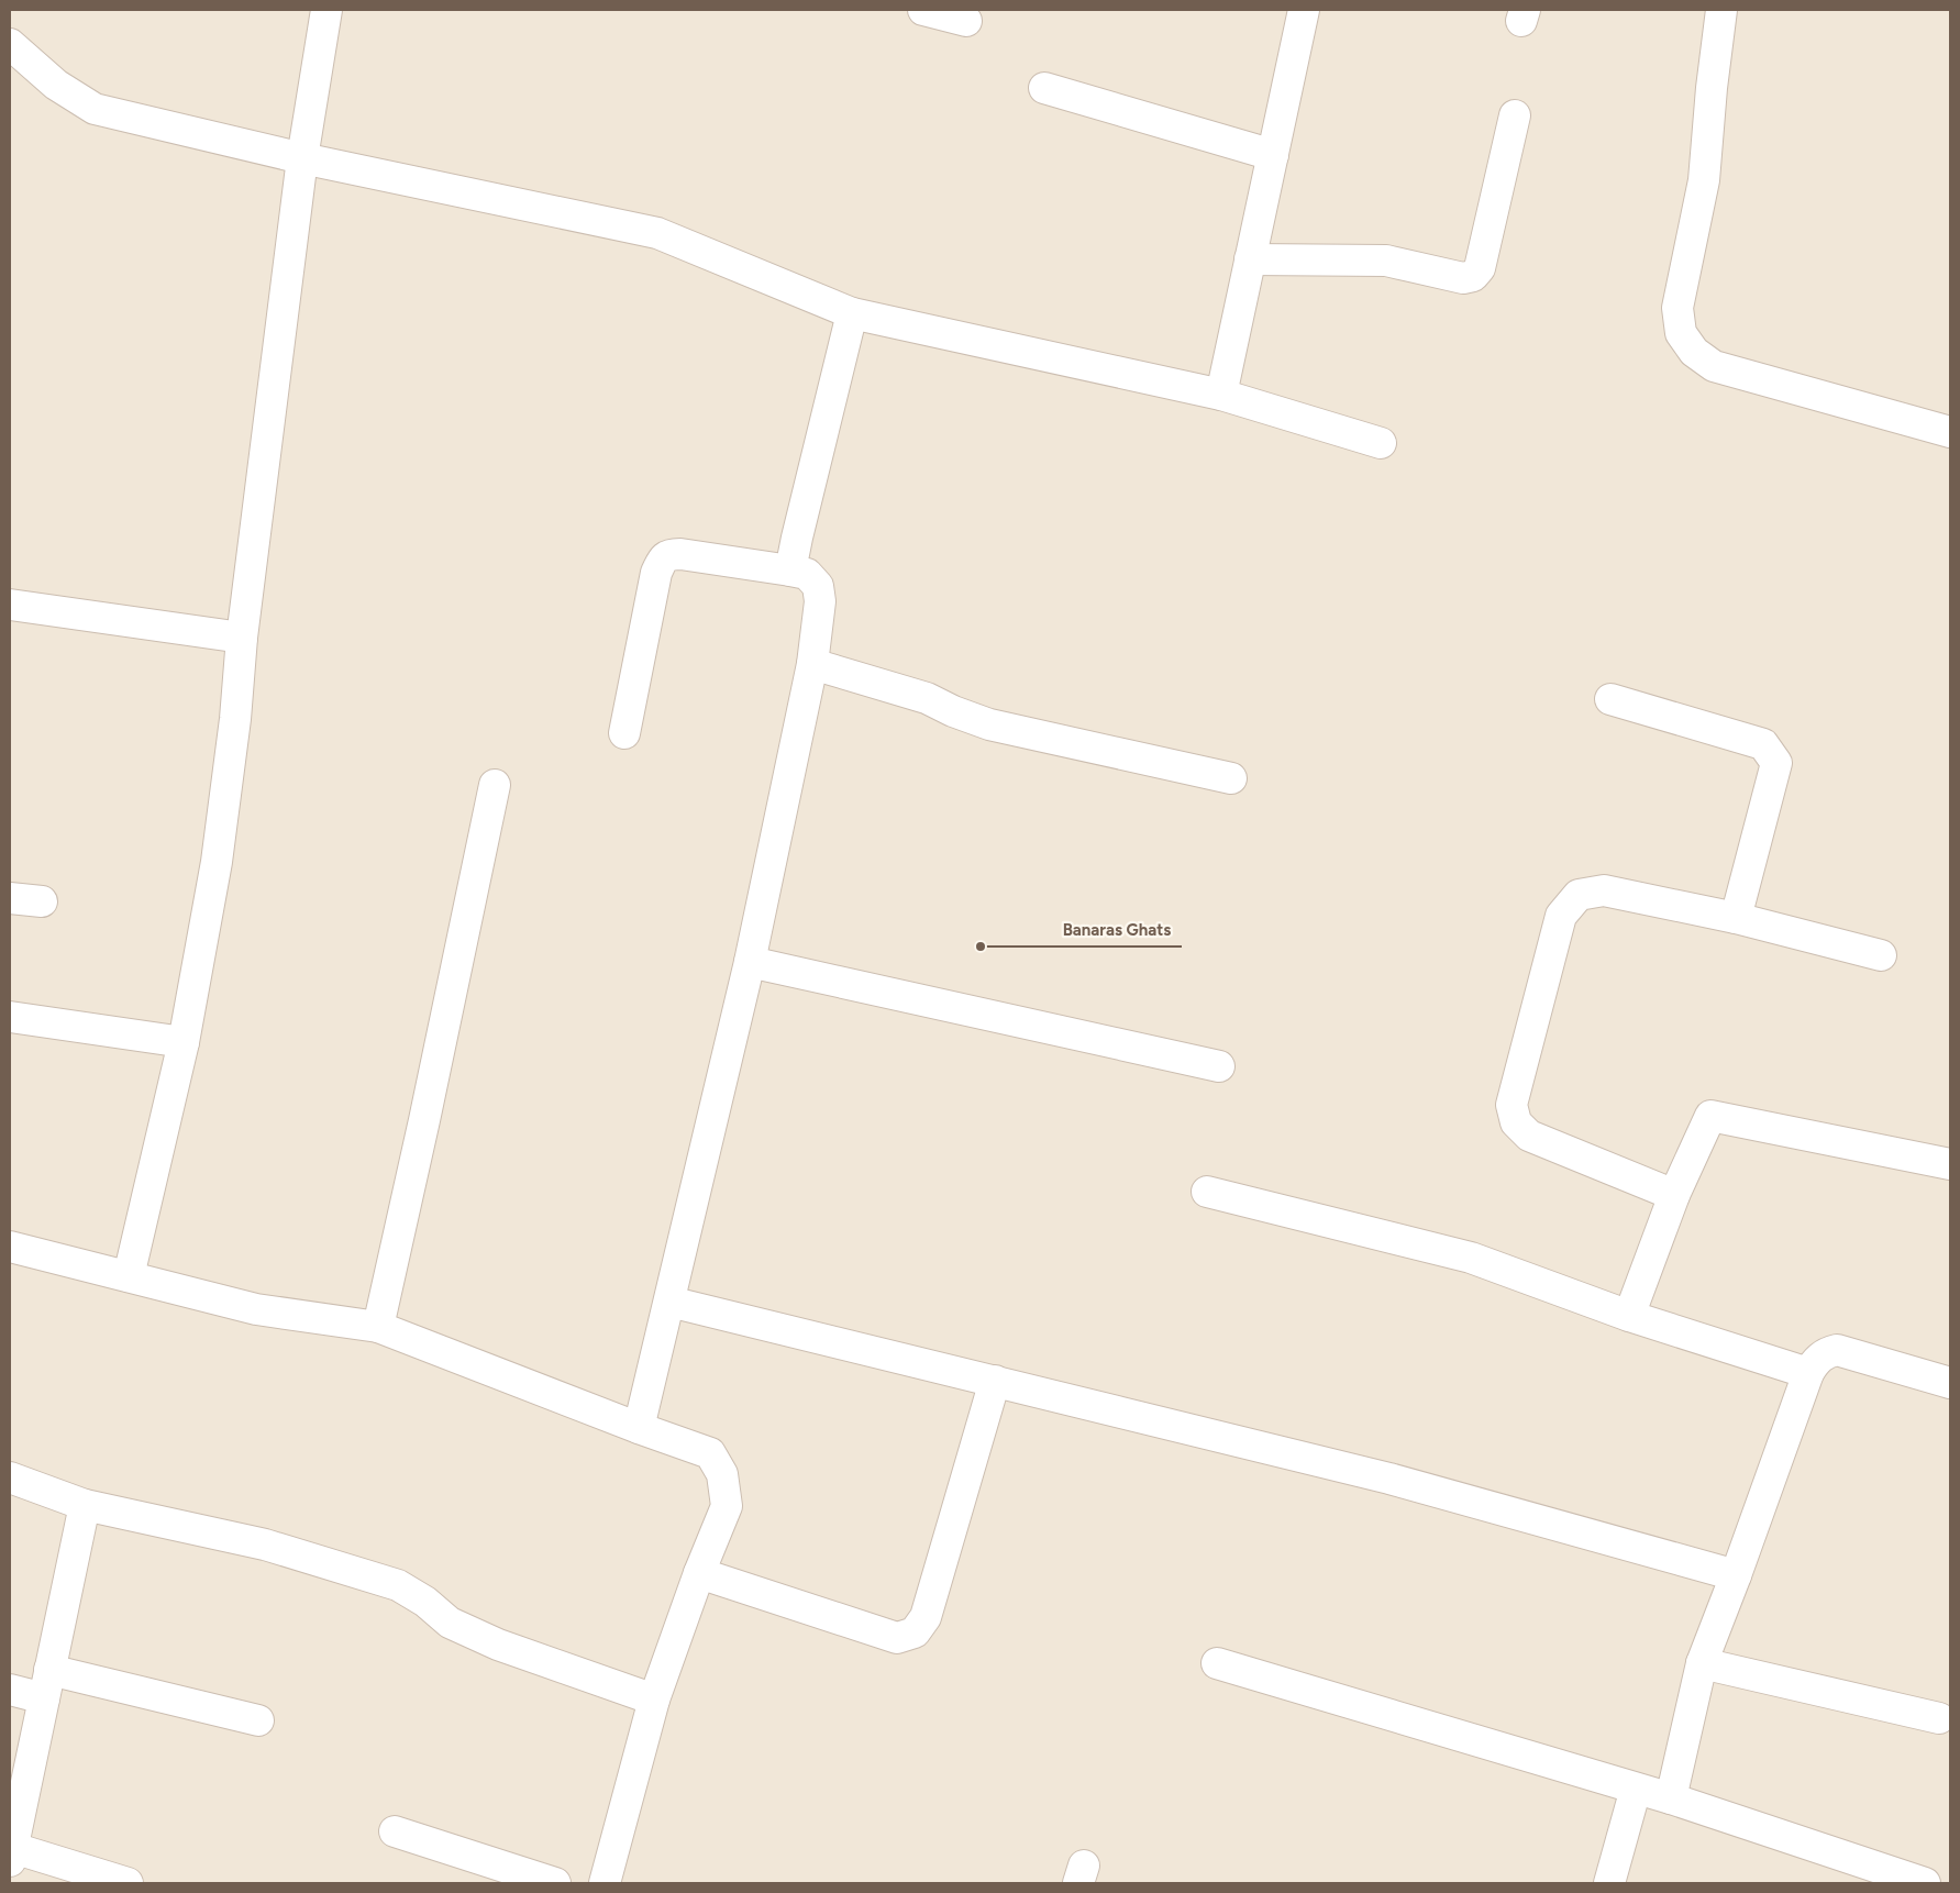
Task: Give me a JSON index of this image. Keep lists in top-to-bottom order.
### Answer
{
  "places": ["Banaras Ghats"]
}
